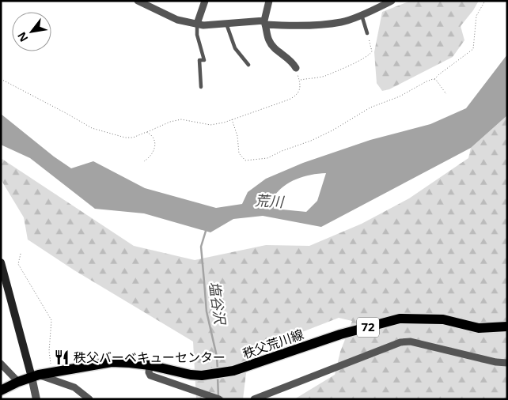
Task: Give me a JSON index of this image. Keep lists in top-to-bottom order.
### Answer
{
  "streets": {
    "main road": ["72", "秩父荒川線"]
  },
  "water": ["荒川", "塩谷沢"],
  "places": {
    "restaurant": ["秩父バーベキューセンター"]
  },
  "north": "bottom left"
}
